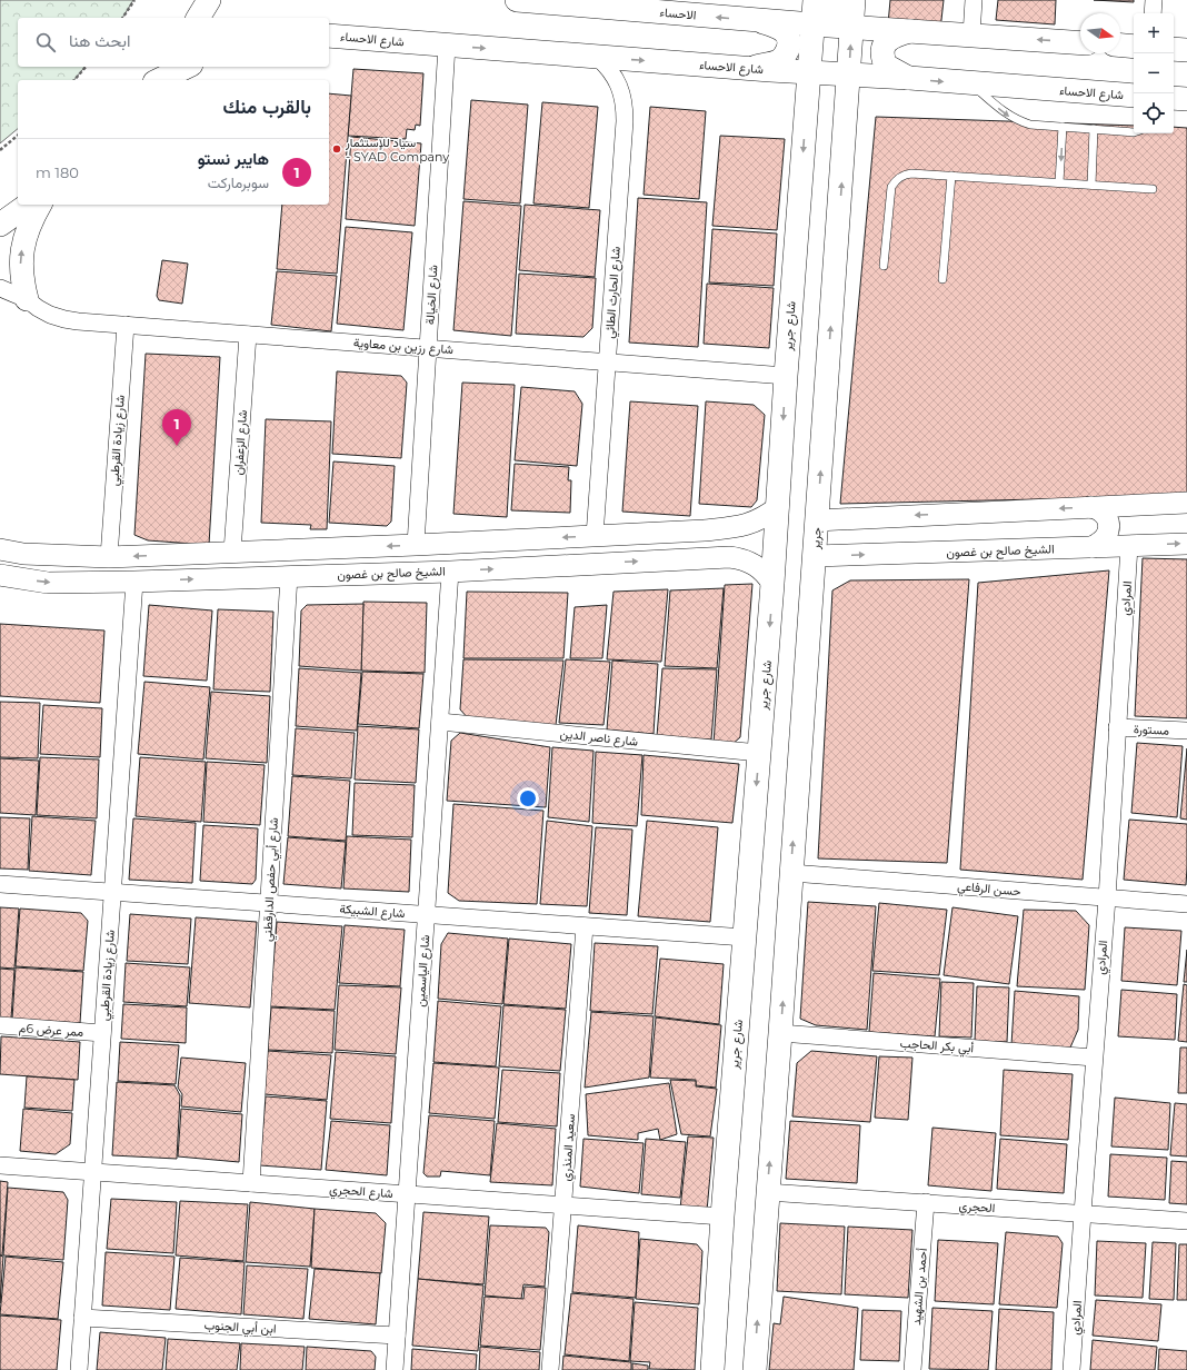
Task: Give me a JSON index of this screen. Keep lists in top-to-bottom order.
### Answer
{
  "streets": {
    "main road": [
      "الاحساء",
      "شارع الاحساء",
      "شارع جرير",
      "جرير"
    ],
    "street": [
      "شارع الحارث الطائي",
      "شارع الخيالة",
      "شارع رزين بن معاوية",
      "شارع زيادة القرطبي",
      "شارع الزعفران",
      "الشيخ صالح بن غصون",
      "المرادي",
      "مستورة",
      "شارع ناصر الدين",
      "شارع أبي حفص الدارقطني",
      "حسن الرفاعي",
      "شارع الشبيكة",
      "شارع الياسمين",
      "ممر عرض 6م",
      "أبي بكر الحاجب",
      "سعيد المنذري",
      "شارع الحجري",
      "الحجري",
      "أحمد بن الشهيد",
      "ابن أبي الجنوب"
    ]
  },
  "crossings": [
    ["الاحساء", "شارع جرير"],
    ["شارع الاحساء", "شارع الحارث الطائي"],
    ["شارع الاحساء", "شارع الخيالة"],
    ["شارع الاحساء", "شارع جرير"],
    ["شارع الحارث الطائي", "شارع رزين بن معاوية"],
    ["شارع الخيالة", "شارع رزين بن معاوية"],
    ["شارع جرير", "شارع رزين بن معاوية"],
    ["شارع جرير", "الشيخ صالح بن غصون"],
    ["شارع جرير", "شارع ناصر الدين"],
    ["شارع جرير", "شارع الشبيكة"],
    ["شارع جرير", "شارع الحجري"],
    ["شارع رزين بن معاوية", "شارع زيادة القرطبي"],
    ["شارع رزين بن معاوية", "شارع الزعفران"],
    ["شارع زيادة القرطبي", "الشيخ صالح بن غصون"],
    ["شارع زيادة القرطبي", "شارع الشبيكة"],
    ["شارع زيادة القرطبي", "ممر عرض 6م"],
    ["شارع زيادة القرطبي", "شارع الحجري"],
    ["شارع زيادة القرطبي", "ابن أبي الجنوب"],
    ["جرير", "الشيخ صالح بن غصون"],
    ["الشيخ صالح بن غصون", "المرادي"],
    ["الشيخ صالح بن غصون", "شارع أبي حفص الدارقطني"],
    ["الشيخ صالح بن غصون", "شارع الياسمين"],
    ["المرادي", "مستورة"],
    ["المرادي", "حسن الرفاعي"],
    ["المرادي", "أبي بكر الحاجب"],
    ["المرادي", "الحجري"],
    ["شارع ناصر الدين", "شارع الياسمين"],
    ["شارع أبي حفص الدارقطني", "شارع الشبيكة"],
    ["شارع أبي حفص الدارقطني", "شارع الحجري"],
    ["شارع الشبيكة", "شارع الياسمين"],
    ["شارع الشبيكة", "سعيد المنذري"],
    ["شارع الياسمين", "شارع الحجري"],
    ["شارع الياسمين", "ابن أبي الجنوب"],
    ["سعيد المنذري", "شارع الحجري"],
    ["الحجري", "أحمد بن الشهيد"]
  ],
  "one_way": ["الاحساء", "شارع الاحساء"],
  "places": ["سياد للإستثمار - SYAD Company"],
  "north": "right",
  "page": {
    "map_buttons": ["+", "−"],
    "search": "ابحث هنا",
    "heading": "بالقرب منك",
    "list": [
      {
        "mark": "1",
        "name": "هايبر نستو",
        "note": "سوبرماركت",
        "value": "180 m"
      }
    ],
    "pins": "1"
  }
}
